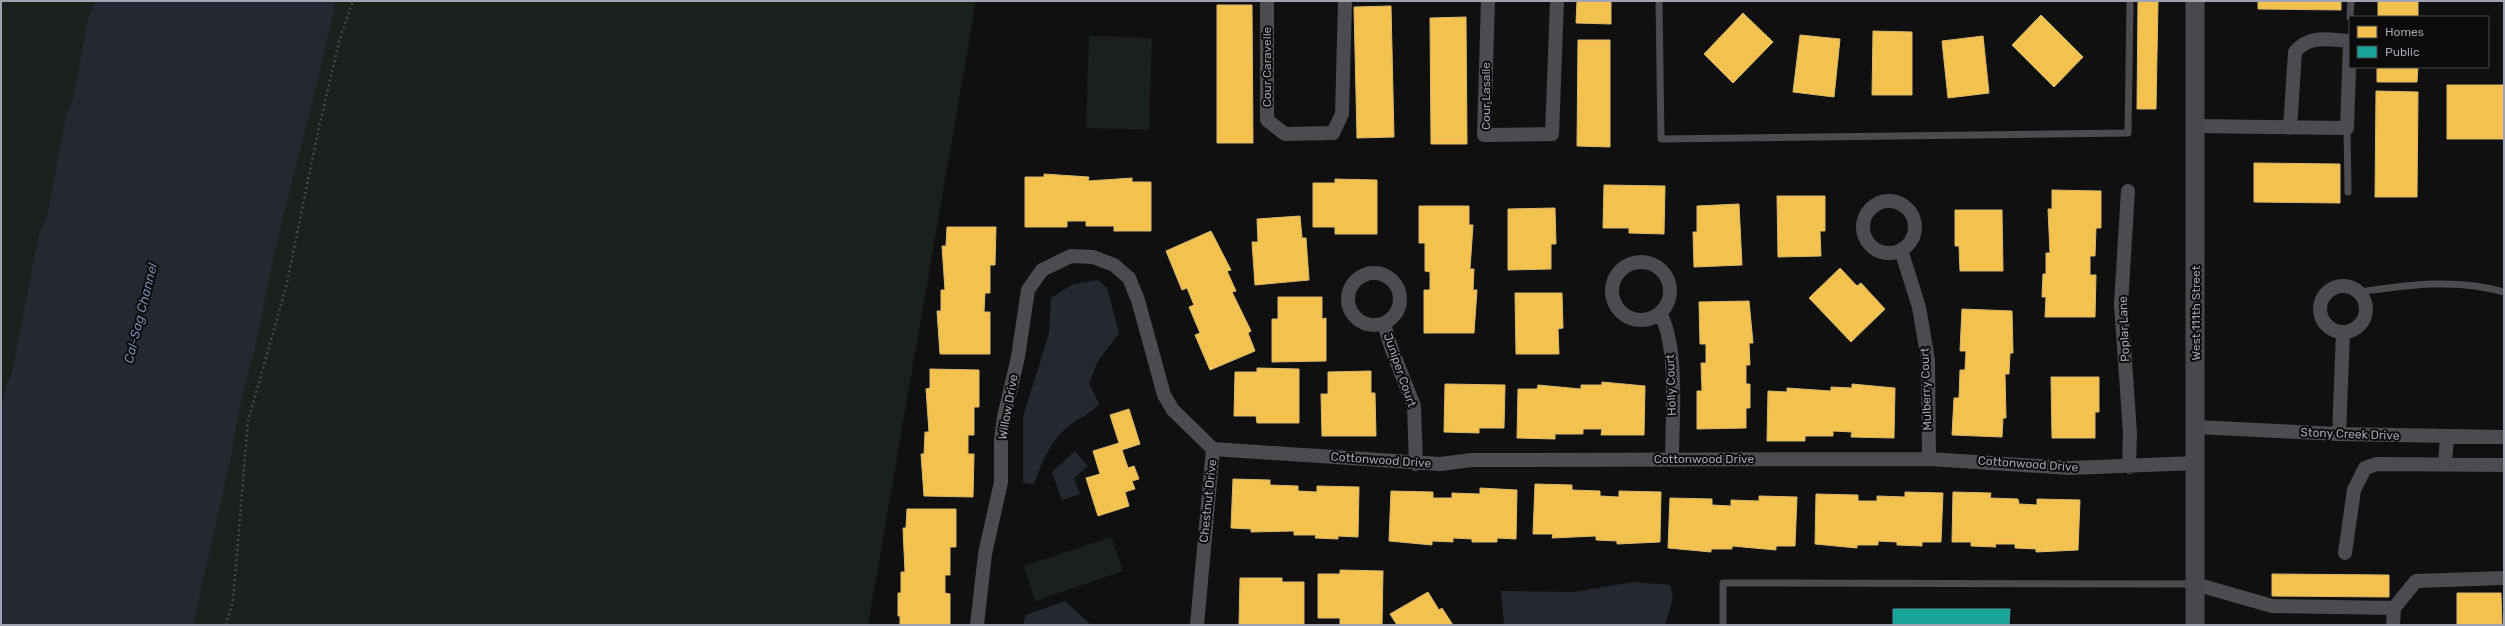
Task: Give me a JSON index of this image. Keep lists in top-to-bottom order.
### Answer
{
  "streets": {
    "main road": ["West 111th Street"],
    "street": [
      "Cour Caravelle",
      "Cour Lasalle",
      "Poplar Lane",
      "Juniper Court",
      "Holly Court",
      "Mulberry Court",
      "Willow Drive",
      "Stony Creek Drive",
      "Cottonwood Drive",
      "Chestnut Drive"
    ]
  },
  "crossings": [
    ["West 111th Street", "Stony Creek Drive"],
    ["West 111th Street", "Cottonwood Drive"],
    ["Poplar Lane", "Cottonwood Drive"],
    ["Juniper Court", "Cottonwood Drive"],
    ["Holly Court", "Cottonwood Drive"],
    ["Mulberry Court", "Cottonwood Drive"],
    ["Willow Drive", "Chestnut Drive"],
    ["Cottonwood Drive", "Chestnut Drive"]
  ],
  "water": ["Cal-Sag Channel"],
  "legend": ["Homes", "Public"]
}
